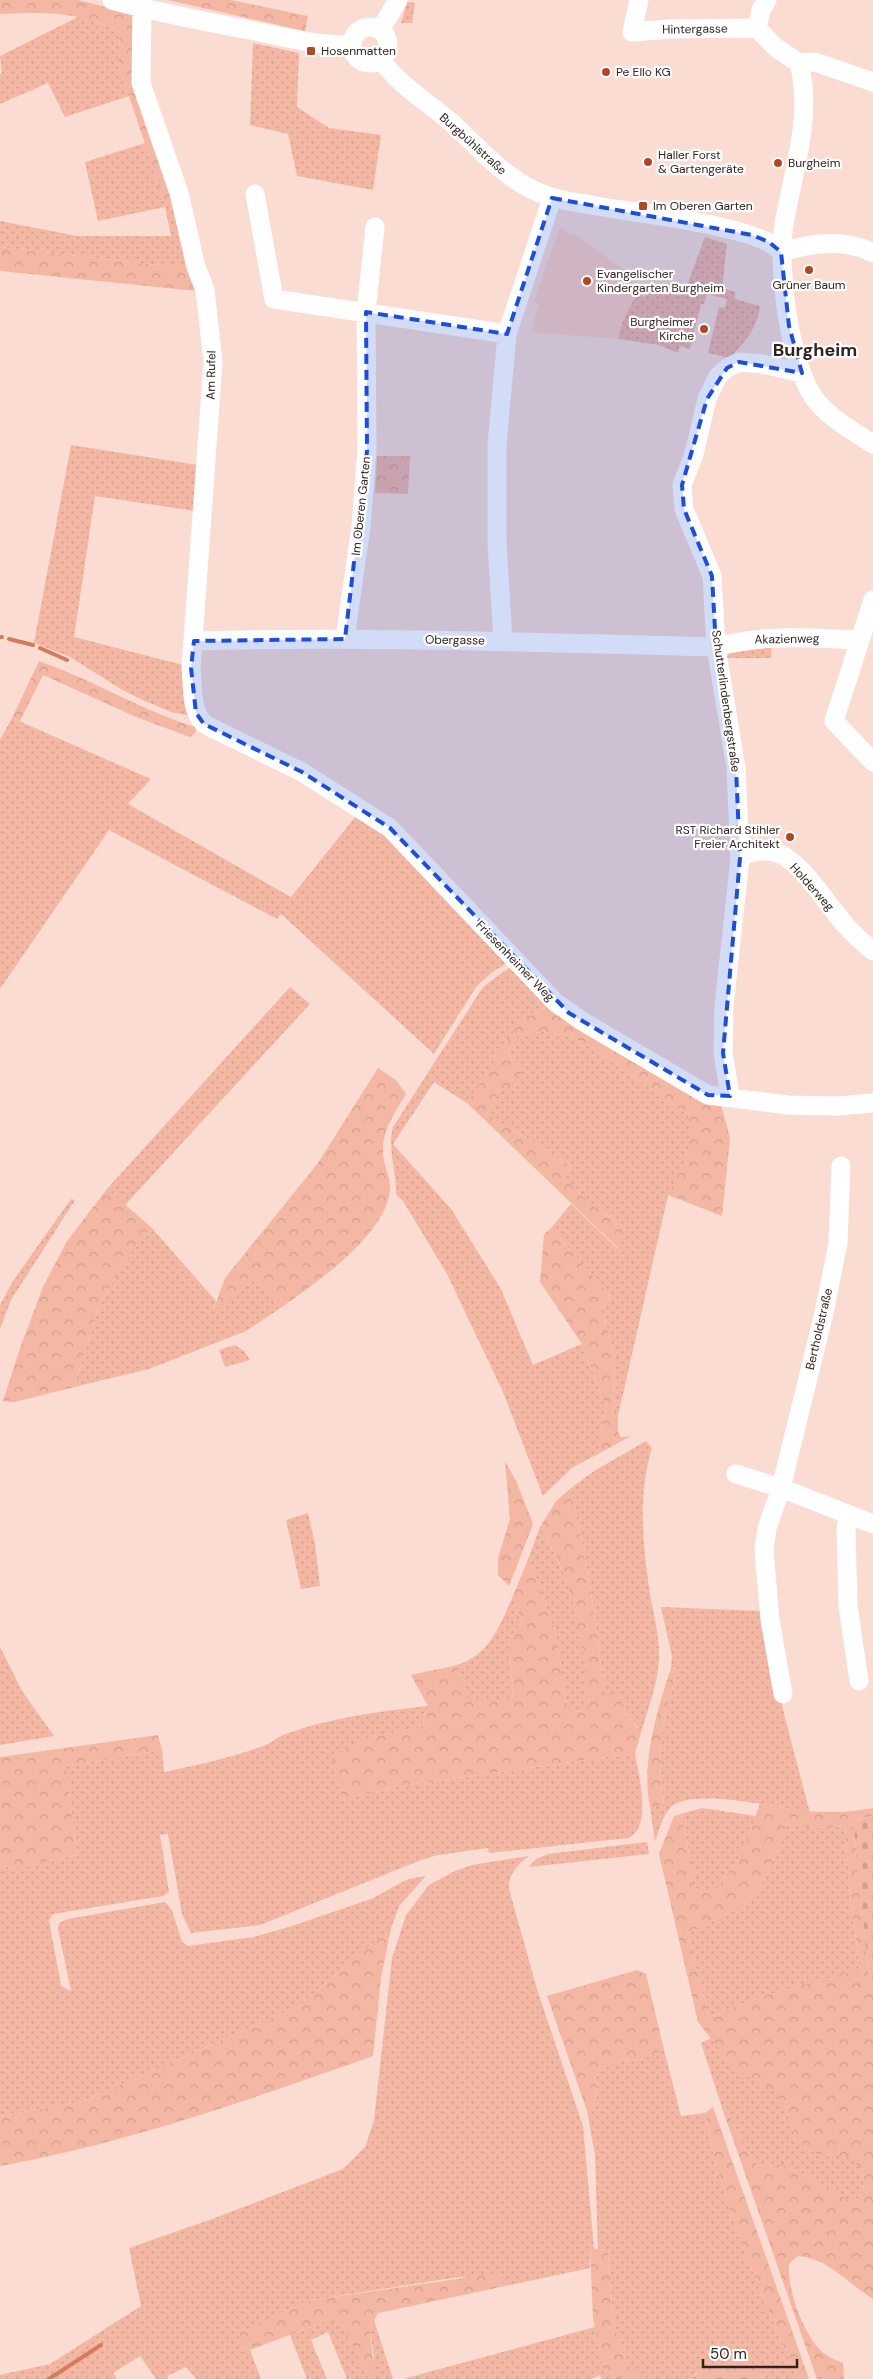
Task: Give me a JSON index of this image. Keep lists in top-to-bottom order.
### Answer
{
  "streets": {
    "street": [
      "Hintergasse",
      "Burgbühlstraße",
      "Am Rufel",
      "Im Oberen Garten",
      "Akazienweg",
      "Obergasse",
      "Schutterlindenbergstraße",
      "Holderweg",
      "Friesenheimer Weg",
      "Bertholdstraße"
    ]
  },
  "crossings": [
    ["Am Rufel", "Obergasse"],
    ["Am Rufel", "Friesenheimer Weg"],
    ["Im Oberen Garten", "Obergasse"],
    ["Akazienweg", "Obergasse"],
    ["Akazienweg", "Schutterlindenbergstraße"],
    ["Obergasse", "Schutterlindenbergstraße"],
    ["Schutterlindenbergstraße", "Holderweg"],
    ["Schutterlindenbergstraße", "Friesenheimer Weg"]
  ],
  "districts": ["Burgheim"],
  "places": {
    "transit": ["Hosenmatten", "Im Oberen Garten"],
    "other": [
      "Pe Ello KG",
      "Haller Forst & Gartengeräte",
      "Burgheim",
      "Grüner Baum",
      "Evangelischer Kindergarten Burgheim",
      "Burgheimer Kirche",
      "RST Richard Stihler Freier Architekt"
    ]
  },
  "scale_bar": "50 m"
}
